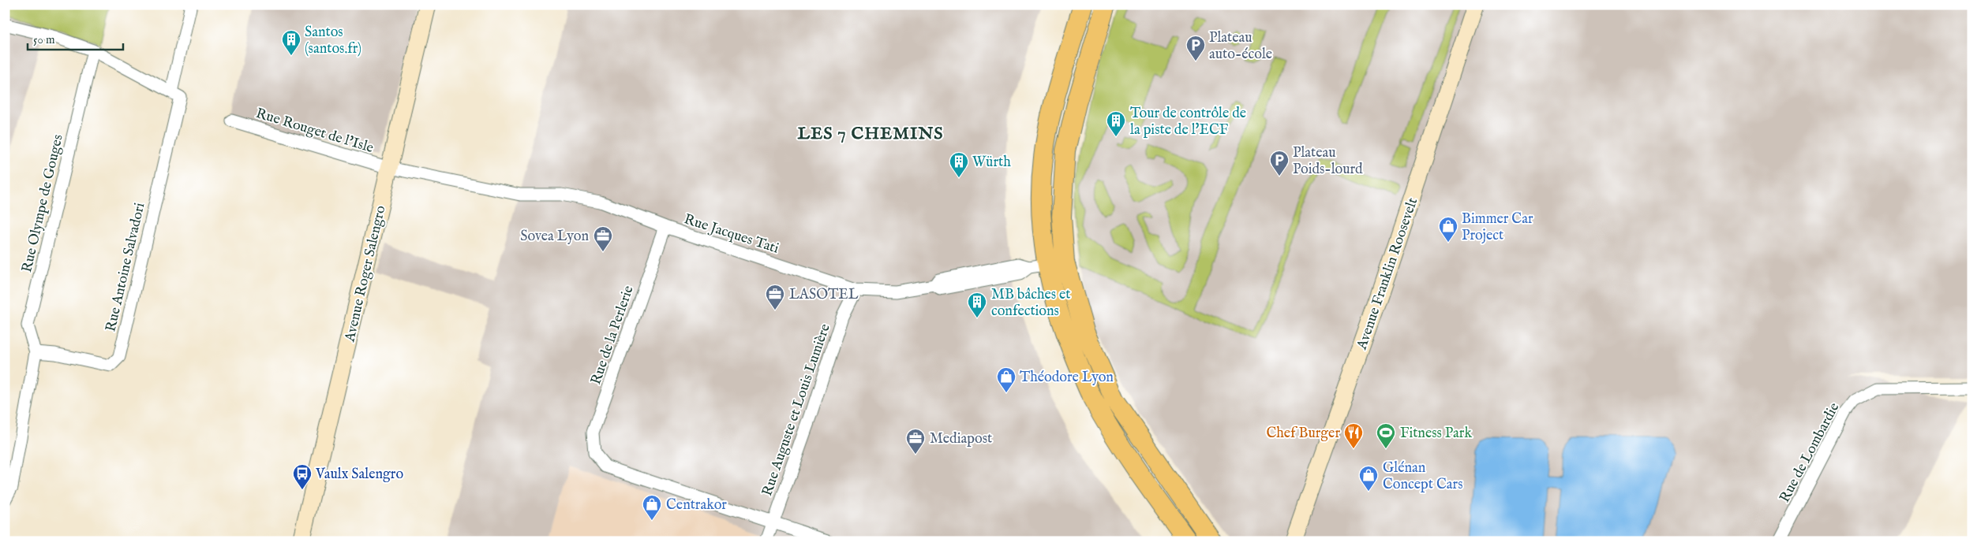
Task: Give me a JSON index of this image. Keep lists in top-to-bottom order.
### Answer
{
  "streets": {
    "street": [
      "Rue Rouget de l'Isle",
      "Rue Olympe de Gouges",
      "Rue Jacques Tati",
      "Rue Antoine Salvadori",
      "Avenue Roger Salengro",
      "Avenue Franklin Roosevelt",
      "Rue de la Perlerie",
      "Rue Auguste et Louis Lumière",
      "Rue de Lombardie"
    ]
  },
  "crossings": [
    ["Rue Rouget de l'Isle", "Rue Jacques Tati"],
    ["Rue Rouget de l'Isle", "Avenue Roger Salengro"],
    ["Rue Olympe de Gouges", "Rue Antoine Salvadori"],
    ["Rue Jacques Tati", "Rue de la Perlerie"],
    ["Rue Jacques Tati", "Rue Auguste et Louis Lumière"],
    ["Rue de la Perlerie", "Rue Auguste et Louis Lumière"]
  ],
  "districts": ["LES 7 CHEMINS"],
  "places": {
    "building": [
      "Santos (santos.fr)",
      "Tour de contrôle de la piste de l'ECF",
      "Würth",
      "MB bâches et confections"
    ],
    "parking": ["Plateau auto-école", "Plateau Poids-lourd"],
    "shop": [
      "Bimmer Car Project",
      "Théodore Lyon",
      "Glénan Concept Cars",
      "Centrakor"
    ],
    "office": ["Sovea Lyon", "LASOTEL", "Mediapost"],
    "restaurant": ["Chef Burger"],
    "sports": ["Fitness Park"],
    "bus stop": ["Vaulx Salengro"]
  },
  "scale_bar": "50 m"
}
